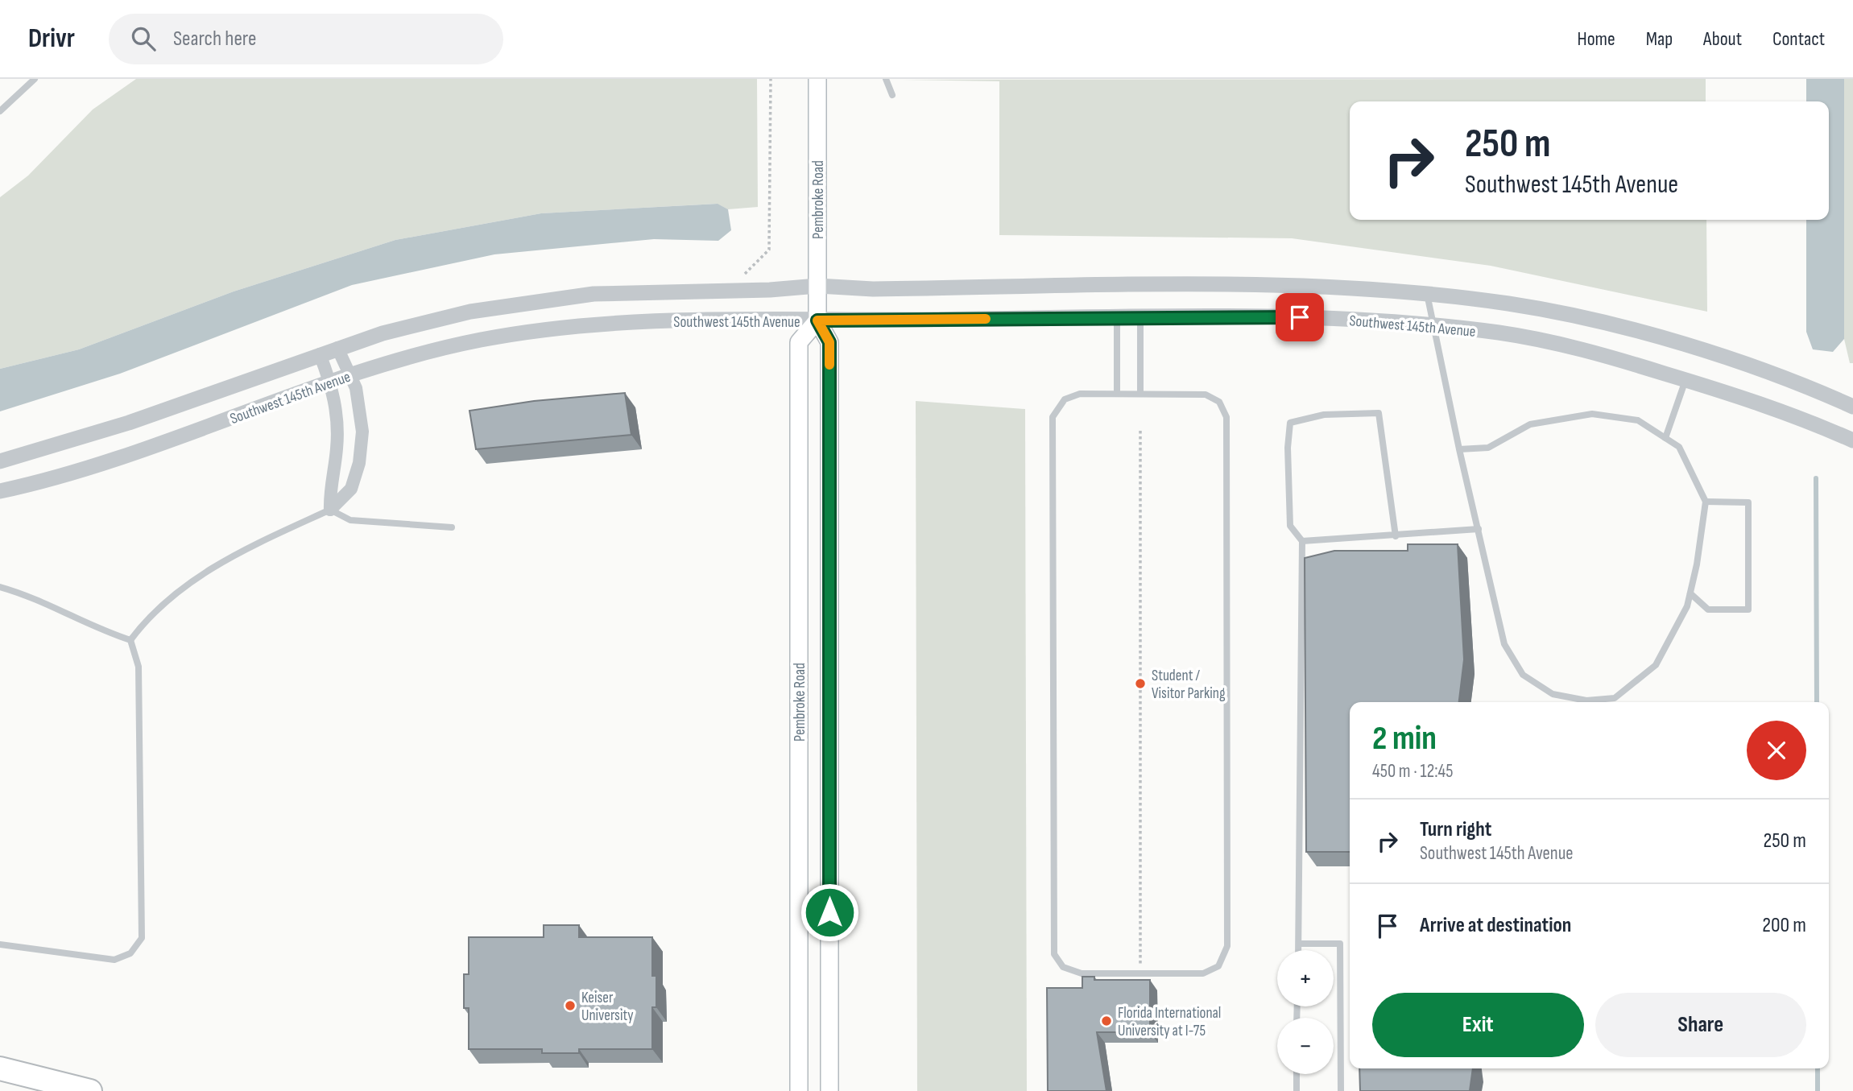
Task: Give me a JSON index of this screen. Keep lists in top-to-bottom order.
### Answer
{
  "streets": {
    "main road": ["Pembroke Road"],
    "street": ["Southwest 145th Avenue"]
  },
  "crossings": [
    ["Pembroke Road", "Southwest 145th Avenue"]
  ],
  "places": ["Student / Visitor Parking", "Keiser University", "Florida International University at I-75"],
  "page": {
    "header": "Drivr",
    "search": "Search here",
    "nav": [
      "Home",
      "Map",
      "About",
      "Contact"
    ],
    "turn": ["250 m", "Southwest 145th Avenue"],
    "heading": ["2 min", "450 m · 12:45"],
    "list": [
      {
        "name": "Turn right",
        "note": "Southwest 145th Avenue",
        "value": "250 m"
      },
      {
        "name": "Arrive at destination",
        "value": "200 m"
      }
    ],
    "map_buttons": ["+", "−"],
    "buttons": ["Exit", "Share"]
  }
}
